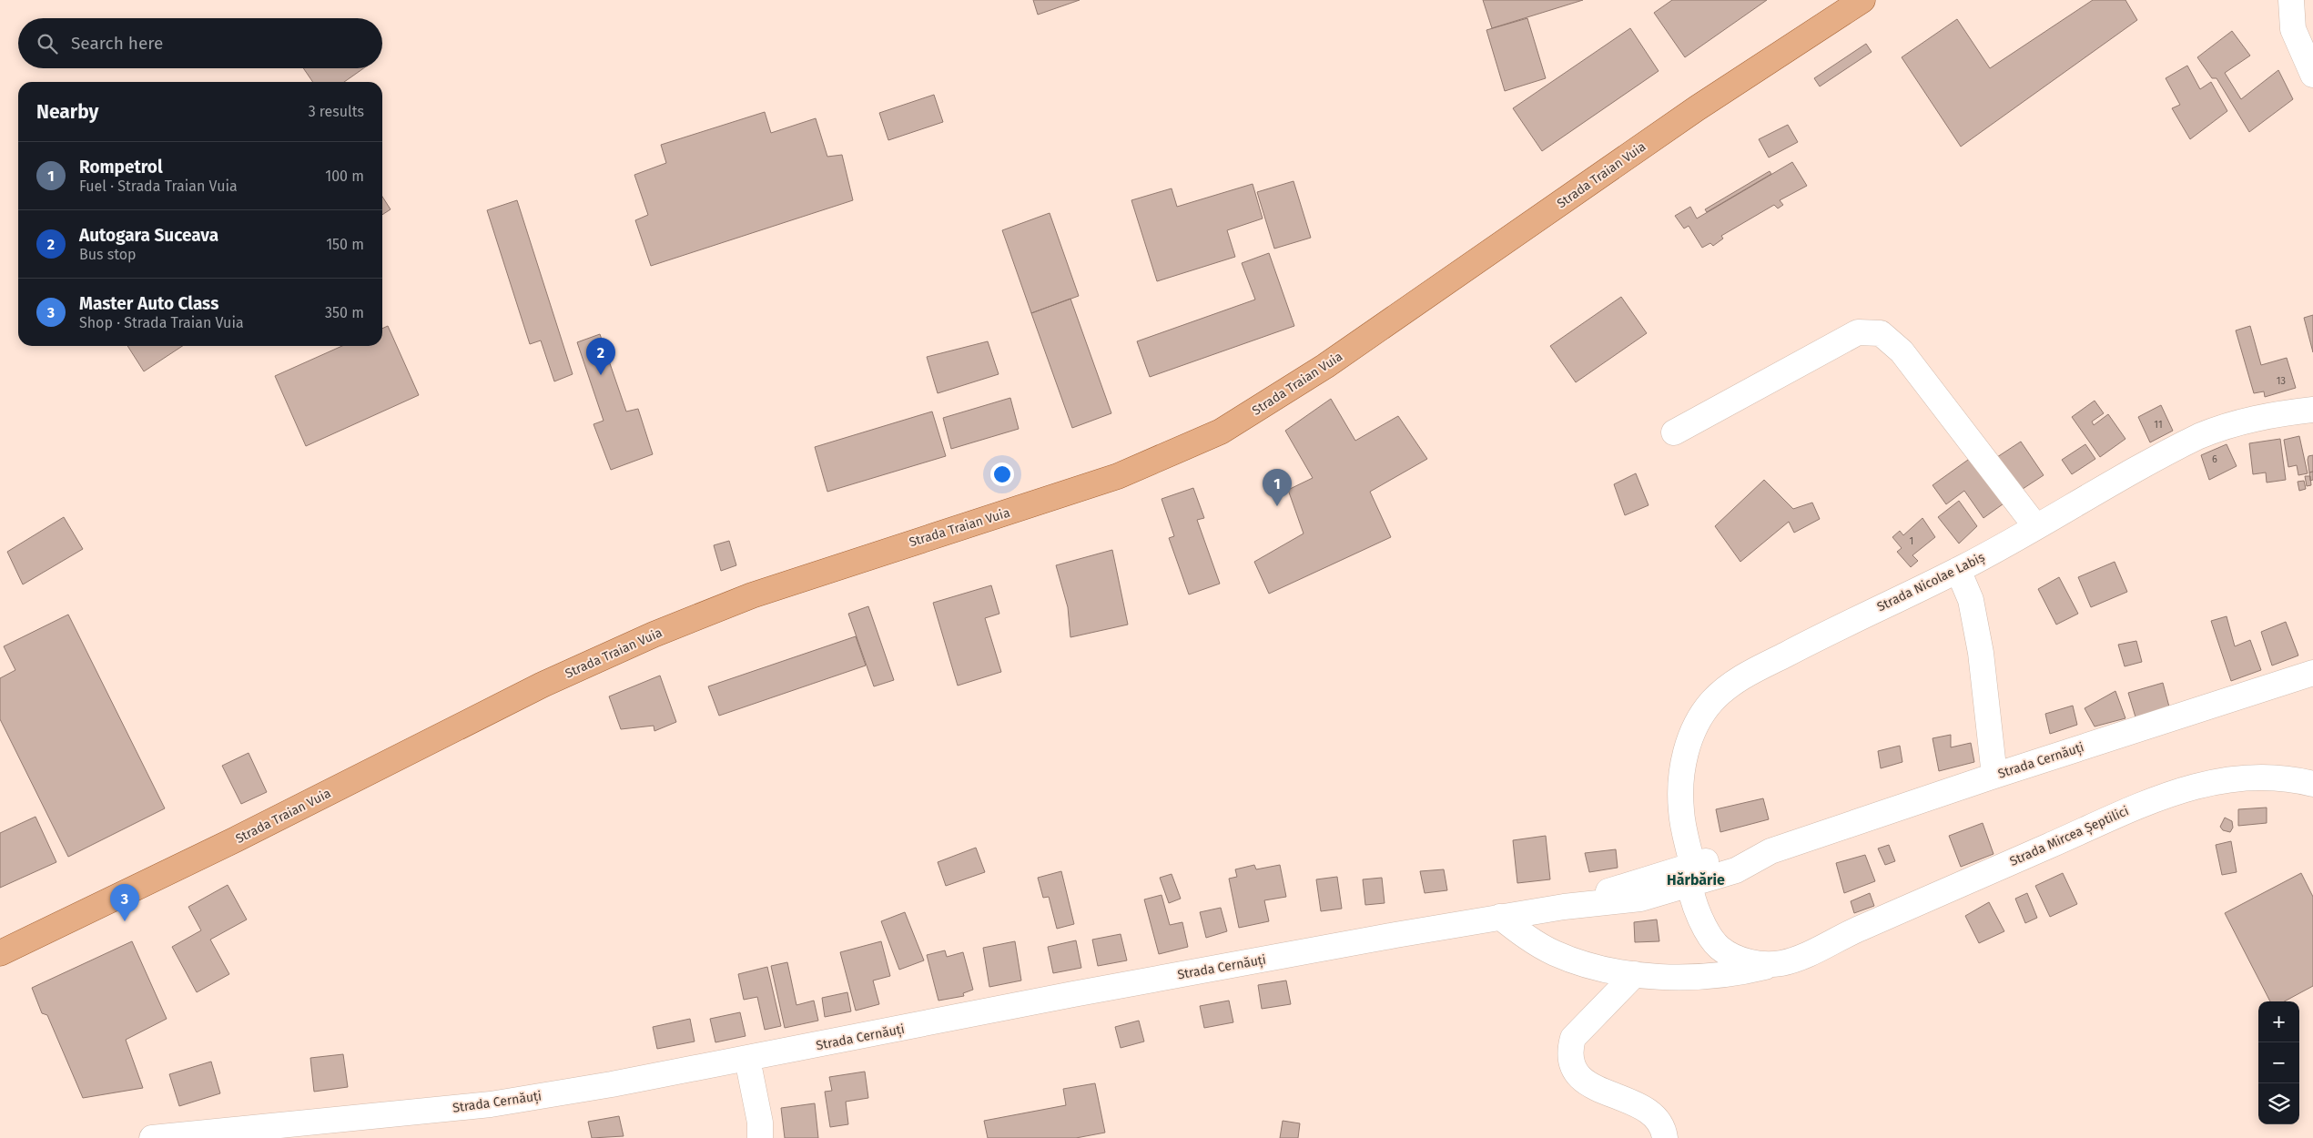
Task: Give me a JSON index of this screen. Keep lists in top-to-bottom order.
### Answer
{
  "streets": {
    "main road": ["Strada Traian Vuia"],
    "street": ["Strada Nicolae Labiș", "Strada Cernăuți", "Strada Mircea Șeptilici"]
  },
  "crossings": [
    ["Strada Nicolae Labiș", "Strada Cernăuți"],
    ["Strada Nicolae Labiș", "Strada Mircea Șeptilici"],
    ["Strada Cernăuți", "Strada Mircea Șeptilici"]
  ],
  "districts": ["Hărbărie"],
  "house_numbers": [
    "13",
    "11",
    "6",
    "1"
  ],
  "page": {
    "search": "Search here",
    "heading": ["Nearby", "3 results"],
    "list": [
      {
        "mark": "1",
        "name": "Rompetrol",
        "note": "Fuel · Strada Traian Vuia",
        "value": "100 m"
      },
      {
        "mark": "2",
        "name": "Autogara Suceava",
        "note": "Bus stop",
        "value": "150 m"
      },
      {
        "mark": "3",
        "name": "Master Auto Class",
        "note": "Shop · Strada Traian Vuia",
        "value": "350 m"
      }
    ],
    "pins": ["2", "1", "3"],
    "map_buttons": ["+", "−"]
  }
}
